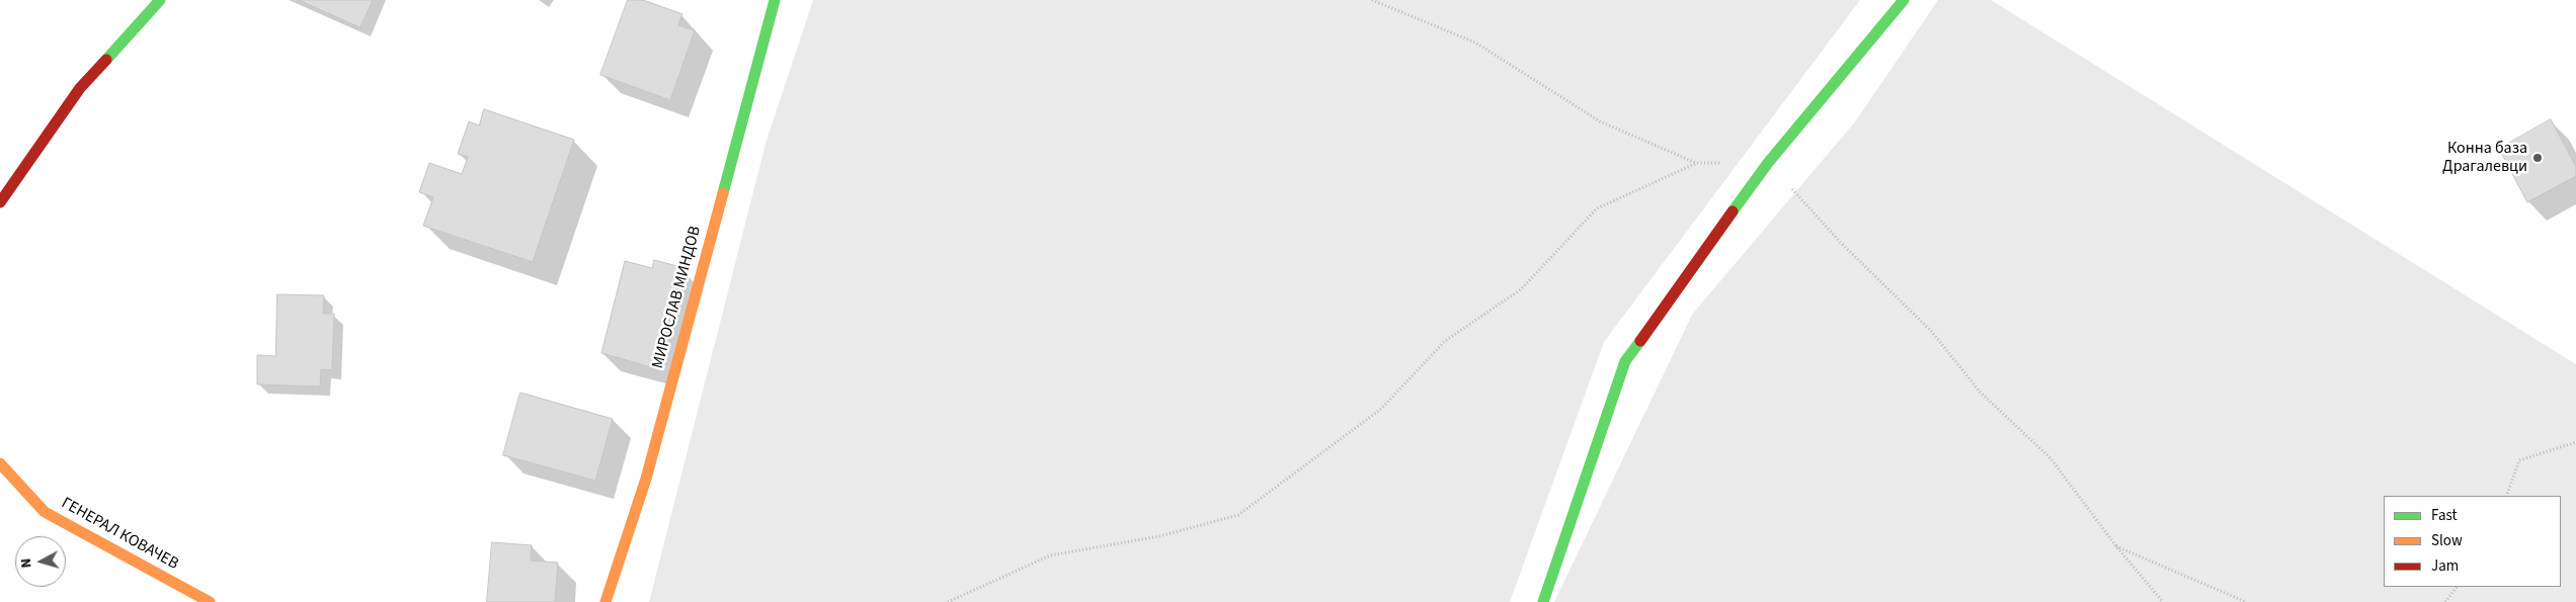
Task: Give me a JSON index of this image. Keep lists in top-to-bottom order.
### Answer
{
  "streets": {
    "street": ["МИРОСЛАВ МИНДОВ", "ГЕНЕРАЛ КОВАЧЕВ"]
  },
  "places": ["Конна база Драгалевци"],
  "legend": ["Fast", "Slow", "Jam"],
  "north": "left"
}
